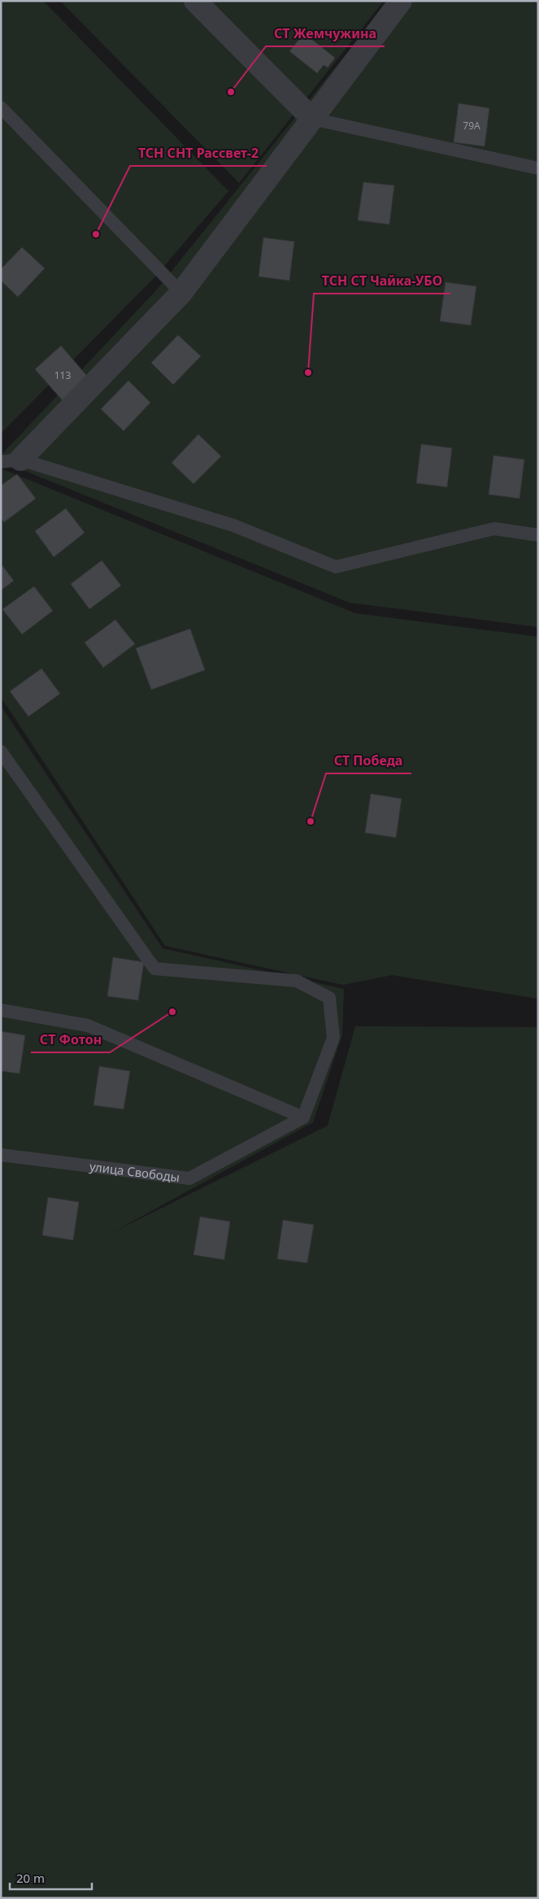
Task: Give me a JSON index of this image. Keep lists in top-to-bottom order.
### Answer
{
  "streets": {
    "lane": ["улица Свободы"]
  },
  "places": [
    "СТ Жемчужина",
    "ТСН СНТ Рассвет-2",
    "ТСН СТ Чайка-УБО",
    "СТ Победа",
    "СТ Фотон"
  ],
  "house_numbers": ["79А", "113"],
  "scale_bar": "20 m"
}
